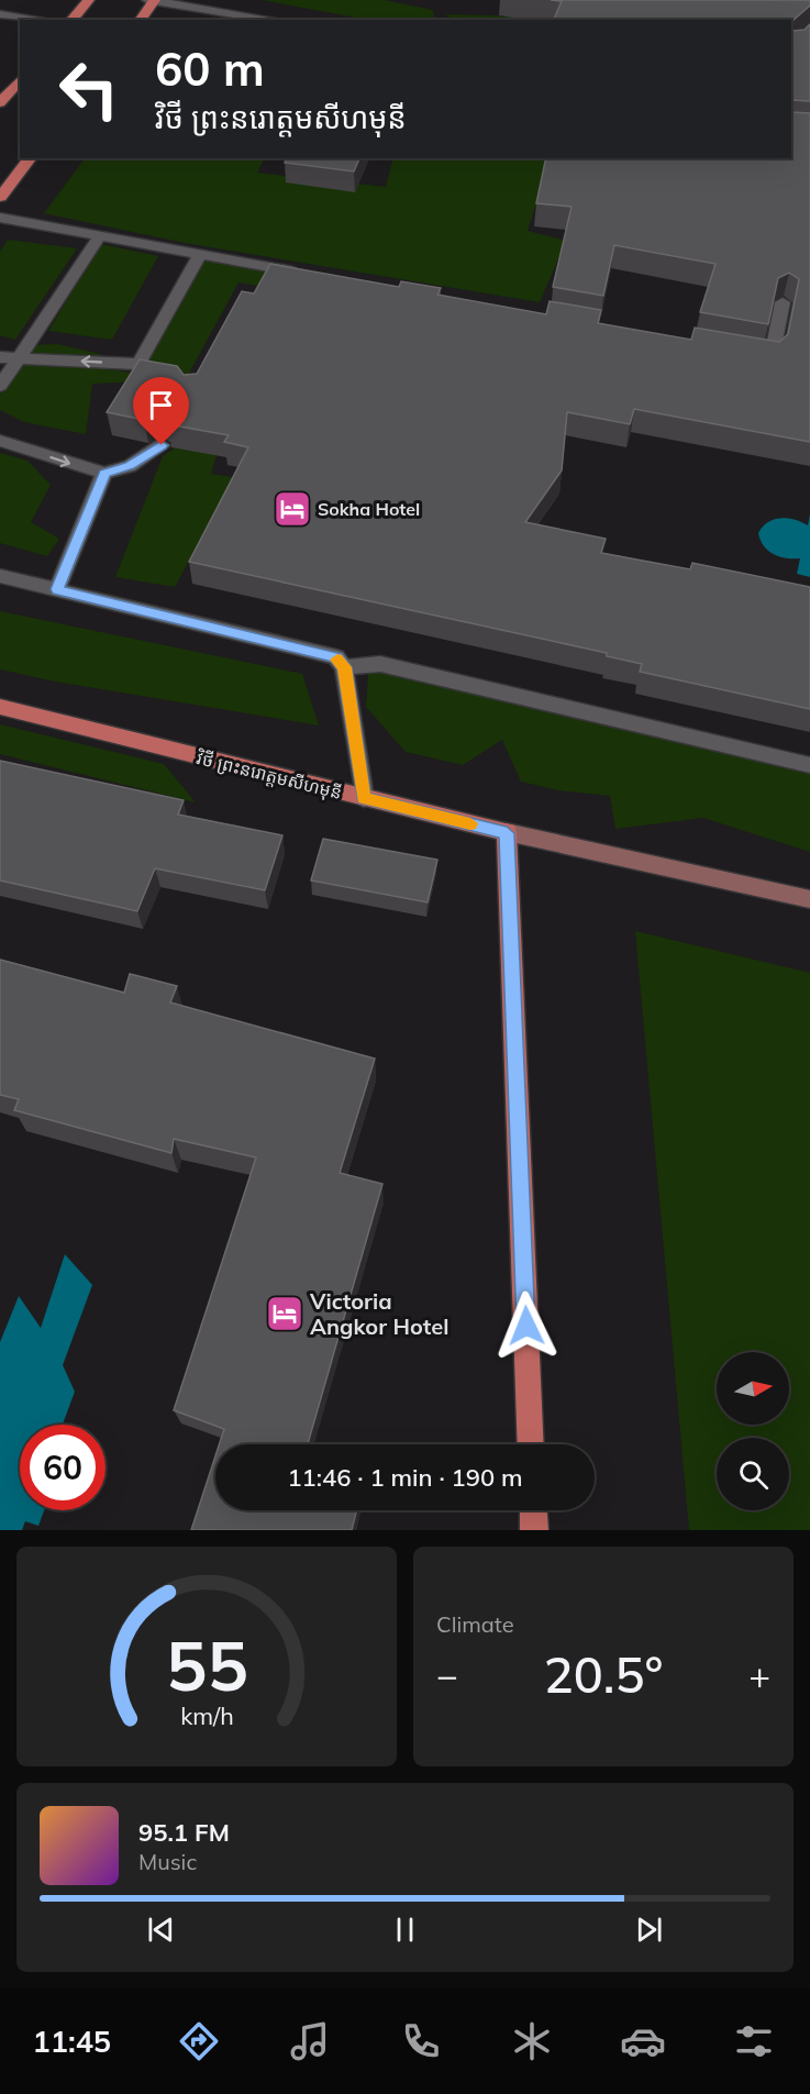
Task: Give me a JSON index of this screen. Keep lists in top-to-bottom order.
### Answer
{
  "streets": {
    "main road": ["វិថី ព្រះនរោត្ដមសីហមុនី"]
  },
  "places": {
    "hotel": ["Sokha Hotel", "Victoria Angkor Hotel"]
  },
  "north": "right",
  "page": {
    "turn": ["60 m", "វិថី ព្រះនរោត្ដមសីហមុនី"],
    "limit": "60",
    "trip": "11:46 · 1 min · 190 m",
    "tile": "Climate",
    "heat": ["−", "20.5°", "+"],
    "song": ["95.1 FM", "Music"],
    "tabs": "11:45",
    "gauge": ["55", "km/h"]
  }
}
